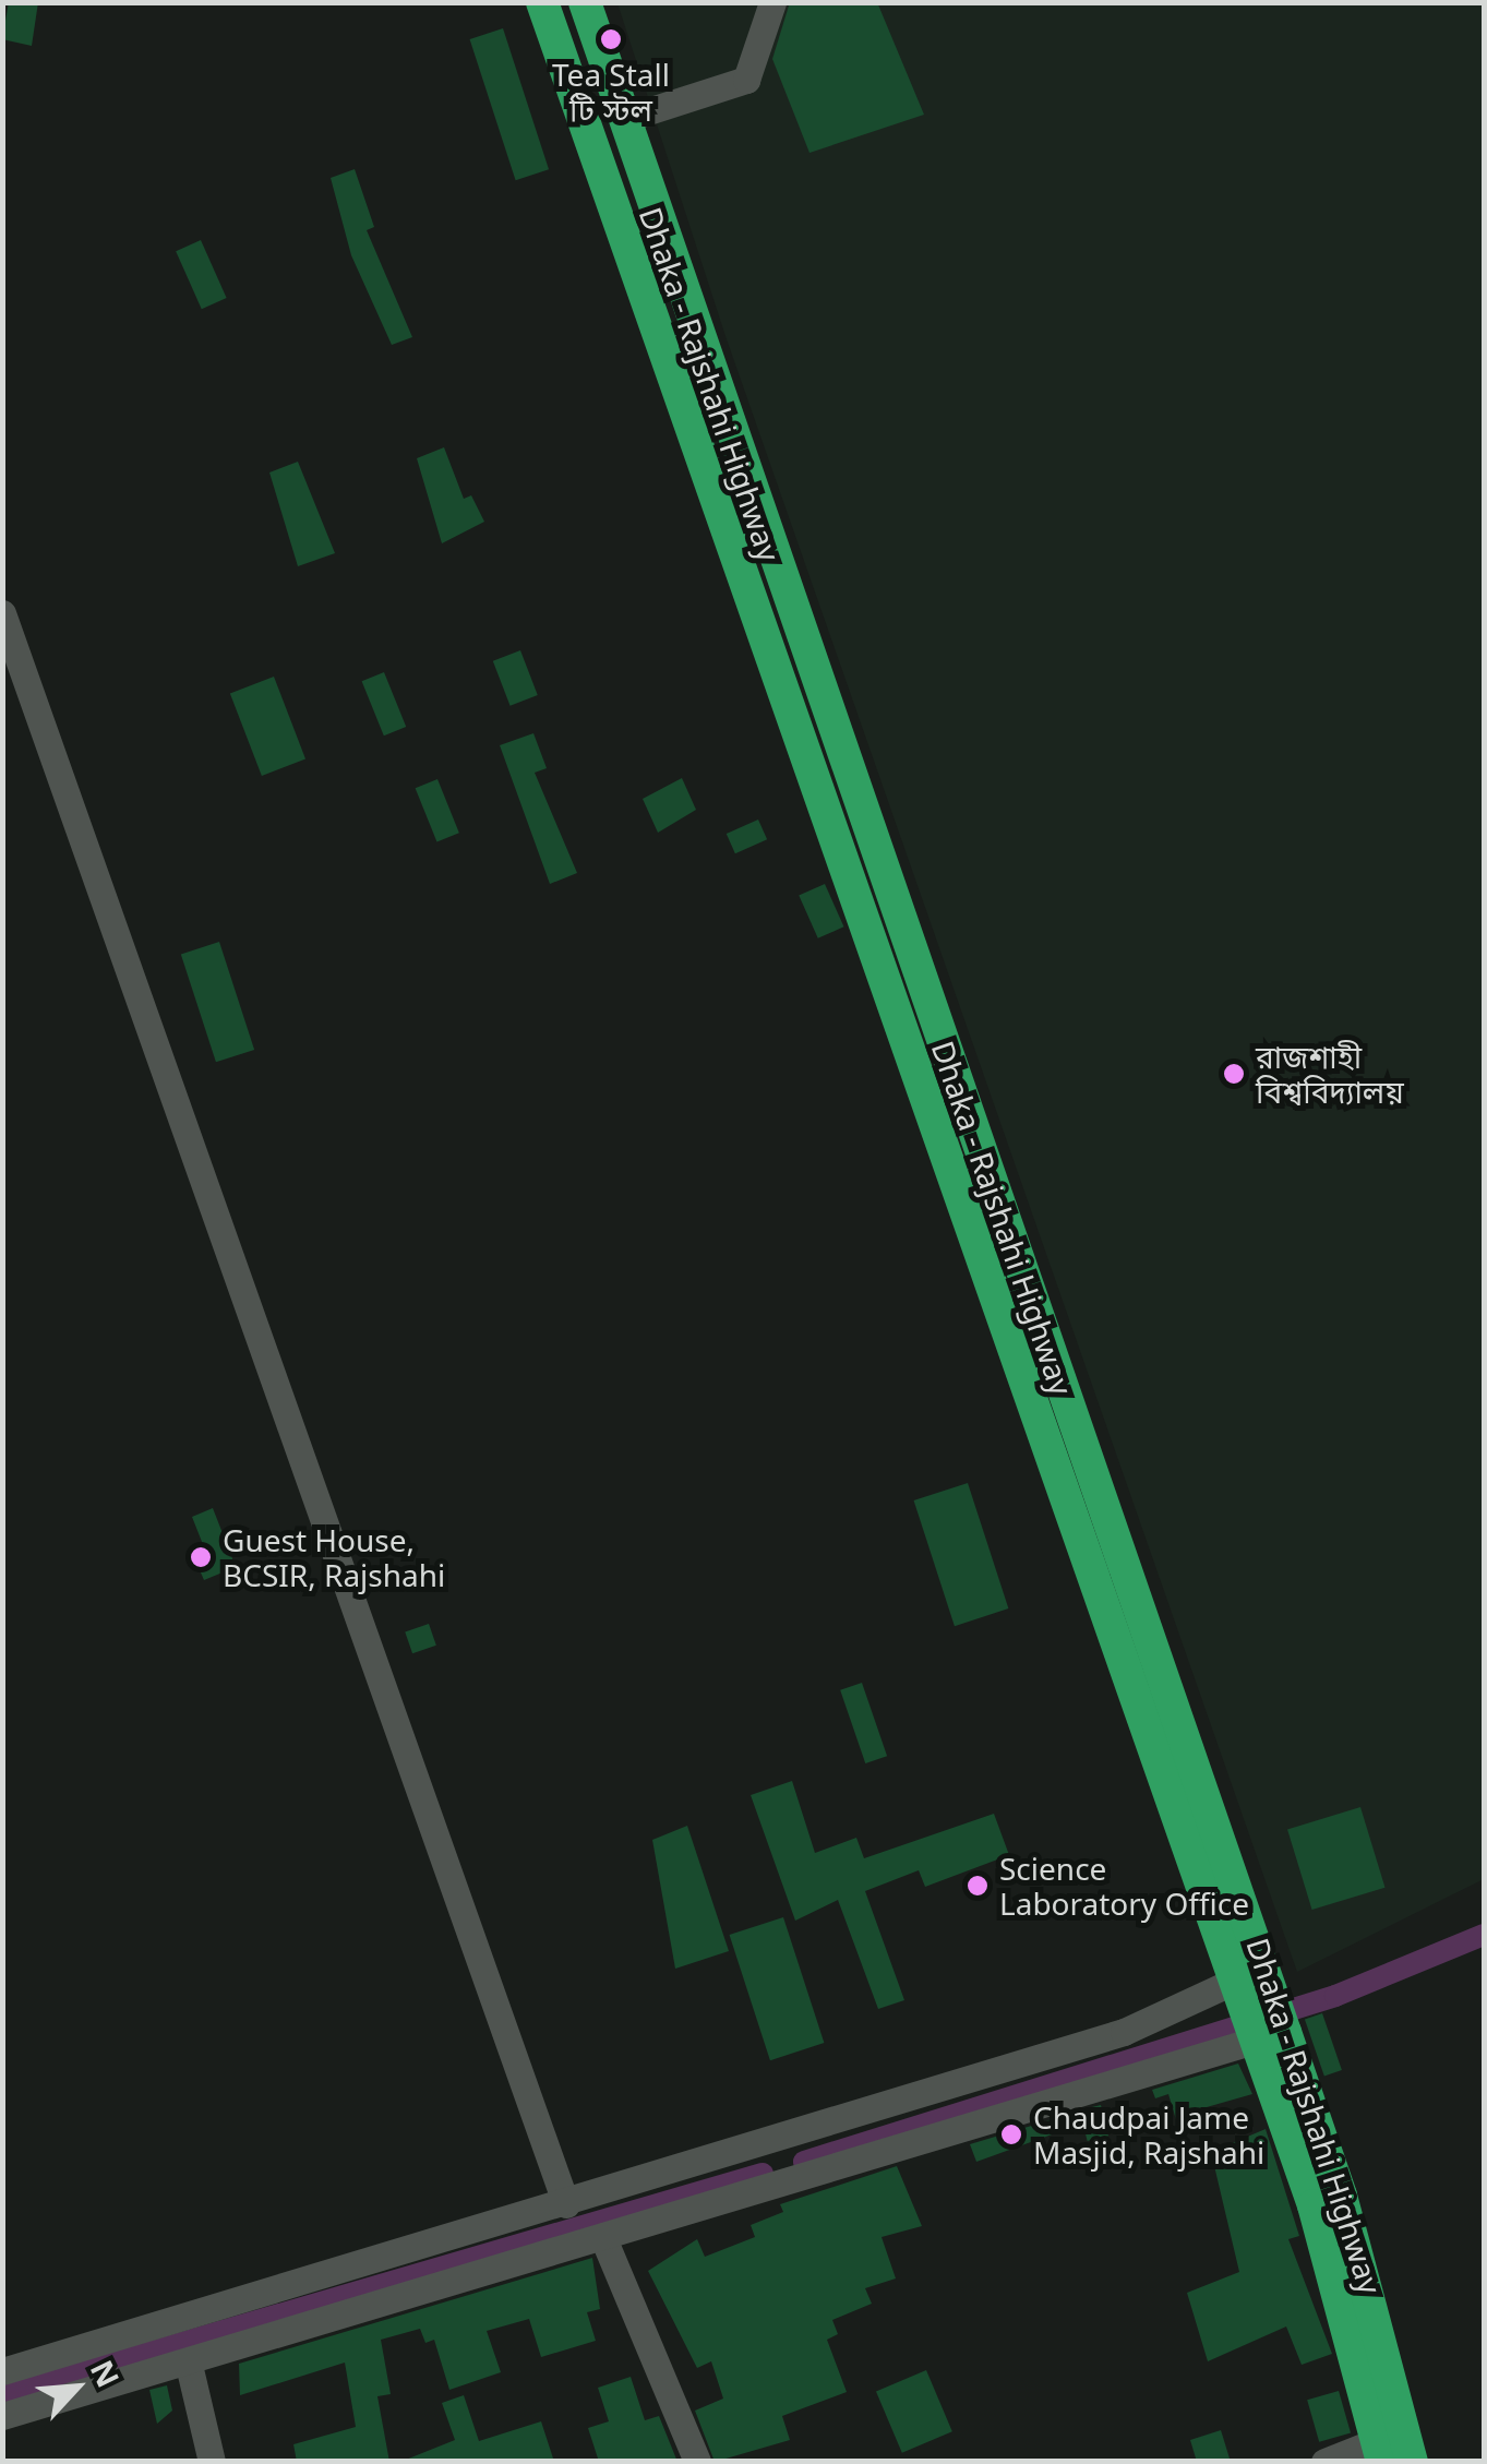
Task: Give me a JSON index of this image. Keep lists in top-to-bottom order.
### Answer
{
  "streets": {
    "highway": ["Dhaka - Rajshahi Highway"]
  },
  "places": [
    "Tea Stall টি স্টল",
    "রাজশাহী বিশ্ববিদ্যালয়",
    "Guest House, BCSIR, Rajshahi",
    "Science Laboratory Office",
    "Chaudpai Jame Masjid, Rajshahi"
  ],
  "north": "top right"
}
